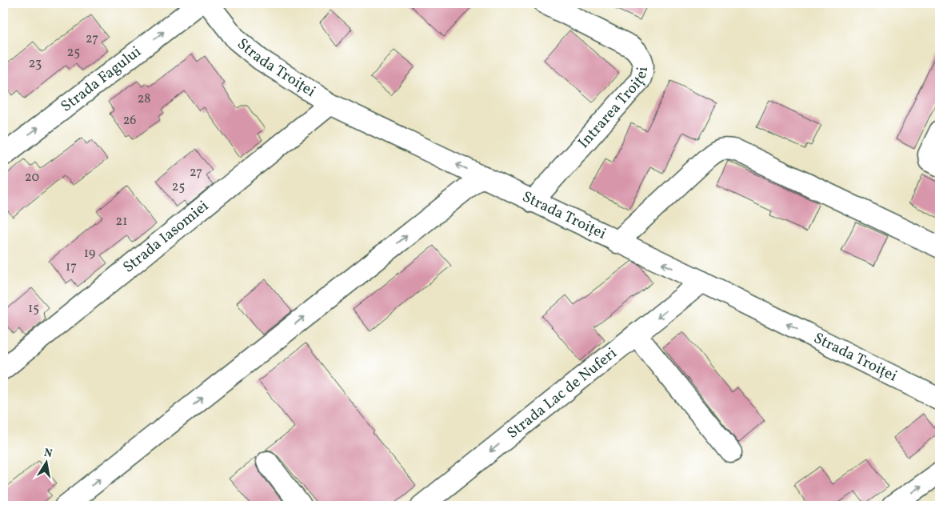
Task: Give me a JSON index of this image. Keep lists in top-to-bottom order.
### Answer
{
  "streets": {
    "street": [
      "Strada Troiței",
      "Strada Fagului",
      "Intrarea Troiței",
      "Strada Iasomiei",
      "Strada Lac de Nuferi"
    ]
  },
  "crossings": [
    ["Strada Troiței", "Intrarea Troiței"],
    ["Strada Troiței", "Strada Iasomiei"],
    ["Strada Troiței", "Strada Lac de Nuferi"]
  ],
  "one_way": ["Strada Troiței", "Strada Fagului", "Strada Lac de Nuferi"],
  "house_numbers": [
    "27",
    "25",
    "23",
    "28",
    "26",
    "27",
    "20",
    "25",
    "21",
    "19",
    "17",
    "15"
  ],
  "north": "top"
}
